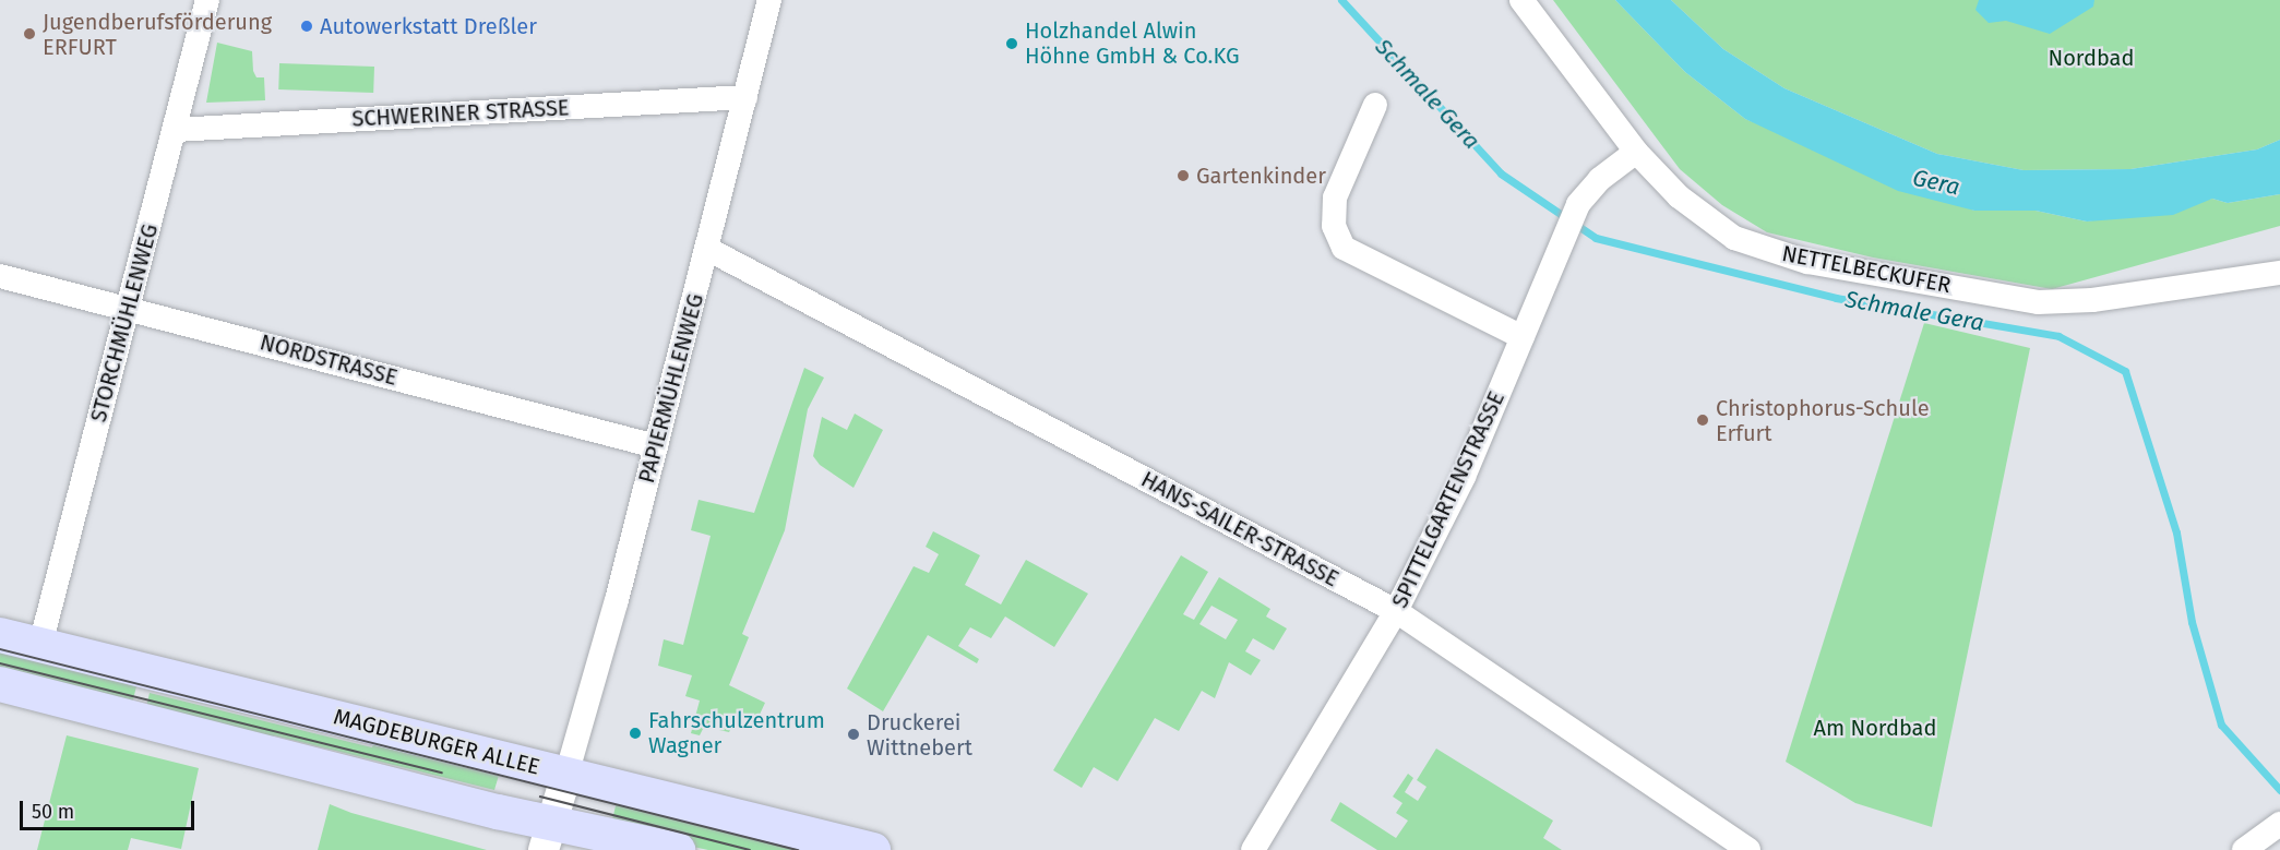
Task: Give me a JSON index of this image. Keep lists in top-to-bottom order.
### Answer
{
  "streets": {
    "main road": ["MAGDEBURGER ALLEE"],
    "street": [
      "SCHWERINER STRASSE",
      "NETTELBECKUFER",
      "STORCHMÜHLENWEG",
      "NORDSTRASSE",
      "PAPIERMÜHLENWEG",
      "SPITTELGARTENSTRASSE",
      "HANS-SAILER-STRASSE"
    ]
  },
  "crossings": [
    ["SCHWERINER STRASSE", "STORCHMÜHLENWEG"],
    ["SCHWERINER STRASSE", "PAPIERMÜHLENWEG"],
    ["NETTELBECKUFER", "SPITTELGARTENSTRASSE"],
    ["STORCHMÜHLENWEG", "NORDSTRASSE"],
    ["STORCHMÜHLENWEG", "MAGDEBURGER ALLEE"],
    ["NORDSTRASSE", "PAPIERMÜHLENWEG"],
    ["PAPIERMÜHLENWEG", "HANS-SAILER-STRASSE"],
    ["PAPIERMÜHLENWEG", "MAGDEBURGER ALLEE"],
    ["SPITTELGARTENSTRASSE", "HANS-SAILER-STRASSE"]
  ],
  "water": ["Schmale Gera", "Gera"],
  "parks": ["Nordbad", "Am Nordbad"],
  "places": [
    "Autowerkstatt Dreßler",
    "Jugendberufsförderung ERFURT",
    "Holzhandel Alwin Höhne GmbH & Co.KG",
    "Gartenkinder",
    "Christophorus-Schule Erfurt",
    "Fahrschulzentrum Wagner",
    "Druckerei Wittnebert"
  ],
  "scale_bar": "50 m"
}
